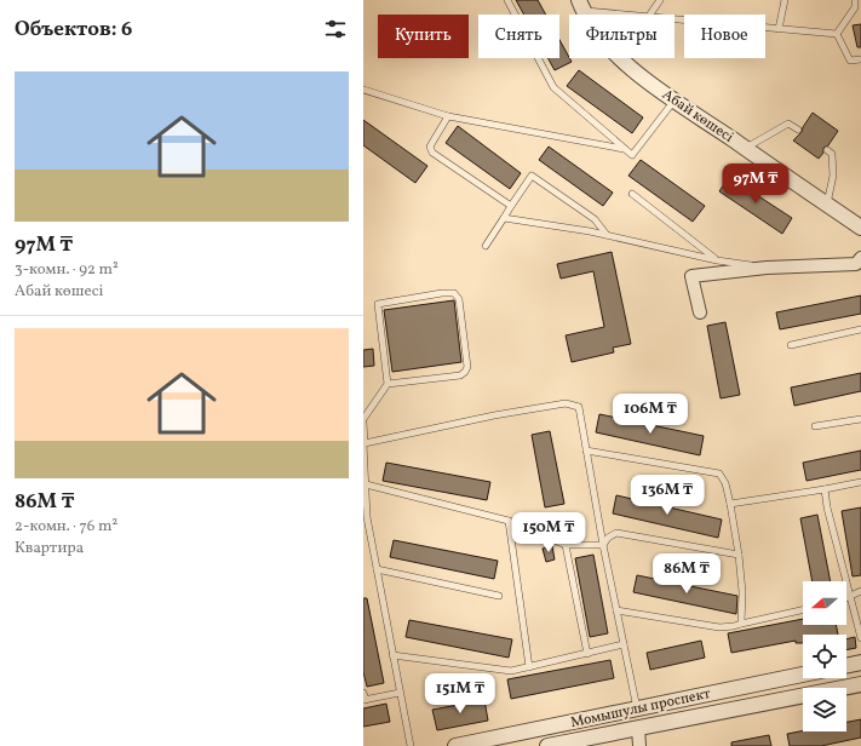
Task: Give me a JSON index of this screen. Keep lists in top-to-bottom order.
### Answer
{
  "streets": {
    "street": ["Абай көшесі", "Момышулы проспект"]
  },
  "north": "left",
  "page": {
    "heading": "Объектов: 6",
    "chip": [
      "Купить",
      "Снять",
      "Фильтры",
      "Новое"
    ],
    "list": [
      {
        "name": "97M ₸",
        "note": "3-комн. · 92 m² · Абай көшесі"
      },
      {
        "name": "86M ₸",
        "note": "2-комн. · 76 m² · Квартира"
      }
    ],
    "price": [
      "97M ₸",
      "106M ₸",
      "136M ₸",
      "150M ₸",
      "86M ₸",
      "151M ₸"
    ]
  }
}
